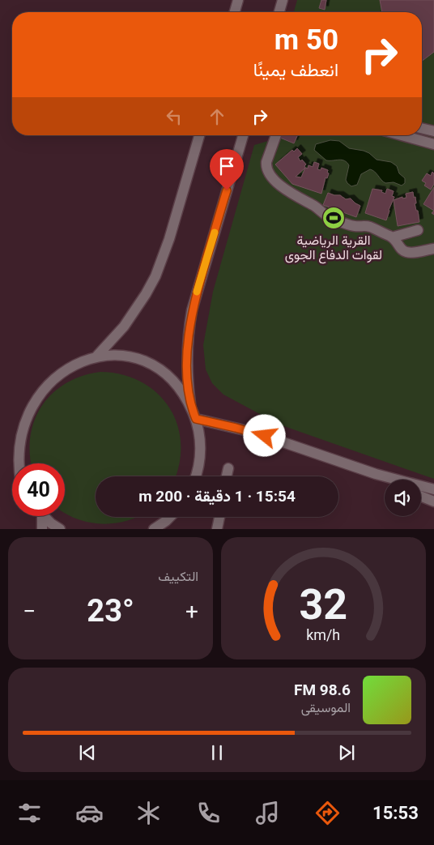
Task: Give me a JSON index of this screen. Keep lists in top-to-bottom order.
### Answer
{
  "places": {
    "sports": ["القرية الرياضية لقوات الدفاع الجوى"]
  },
  "page": {
    "turn": ["50 m", "انعطف يمينًا"],
    "limit": "40",
    "trip": "15:54 · 1 دقيقة · 200 m",
    "tile": "التكييف",
    "heat": ["−", "23°", "+"],
    "song": ["98.6 FM", "الموسيقى"],
    "tabs": "15:53",
    "gauge": ["32", "km/h"]
  }
}
